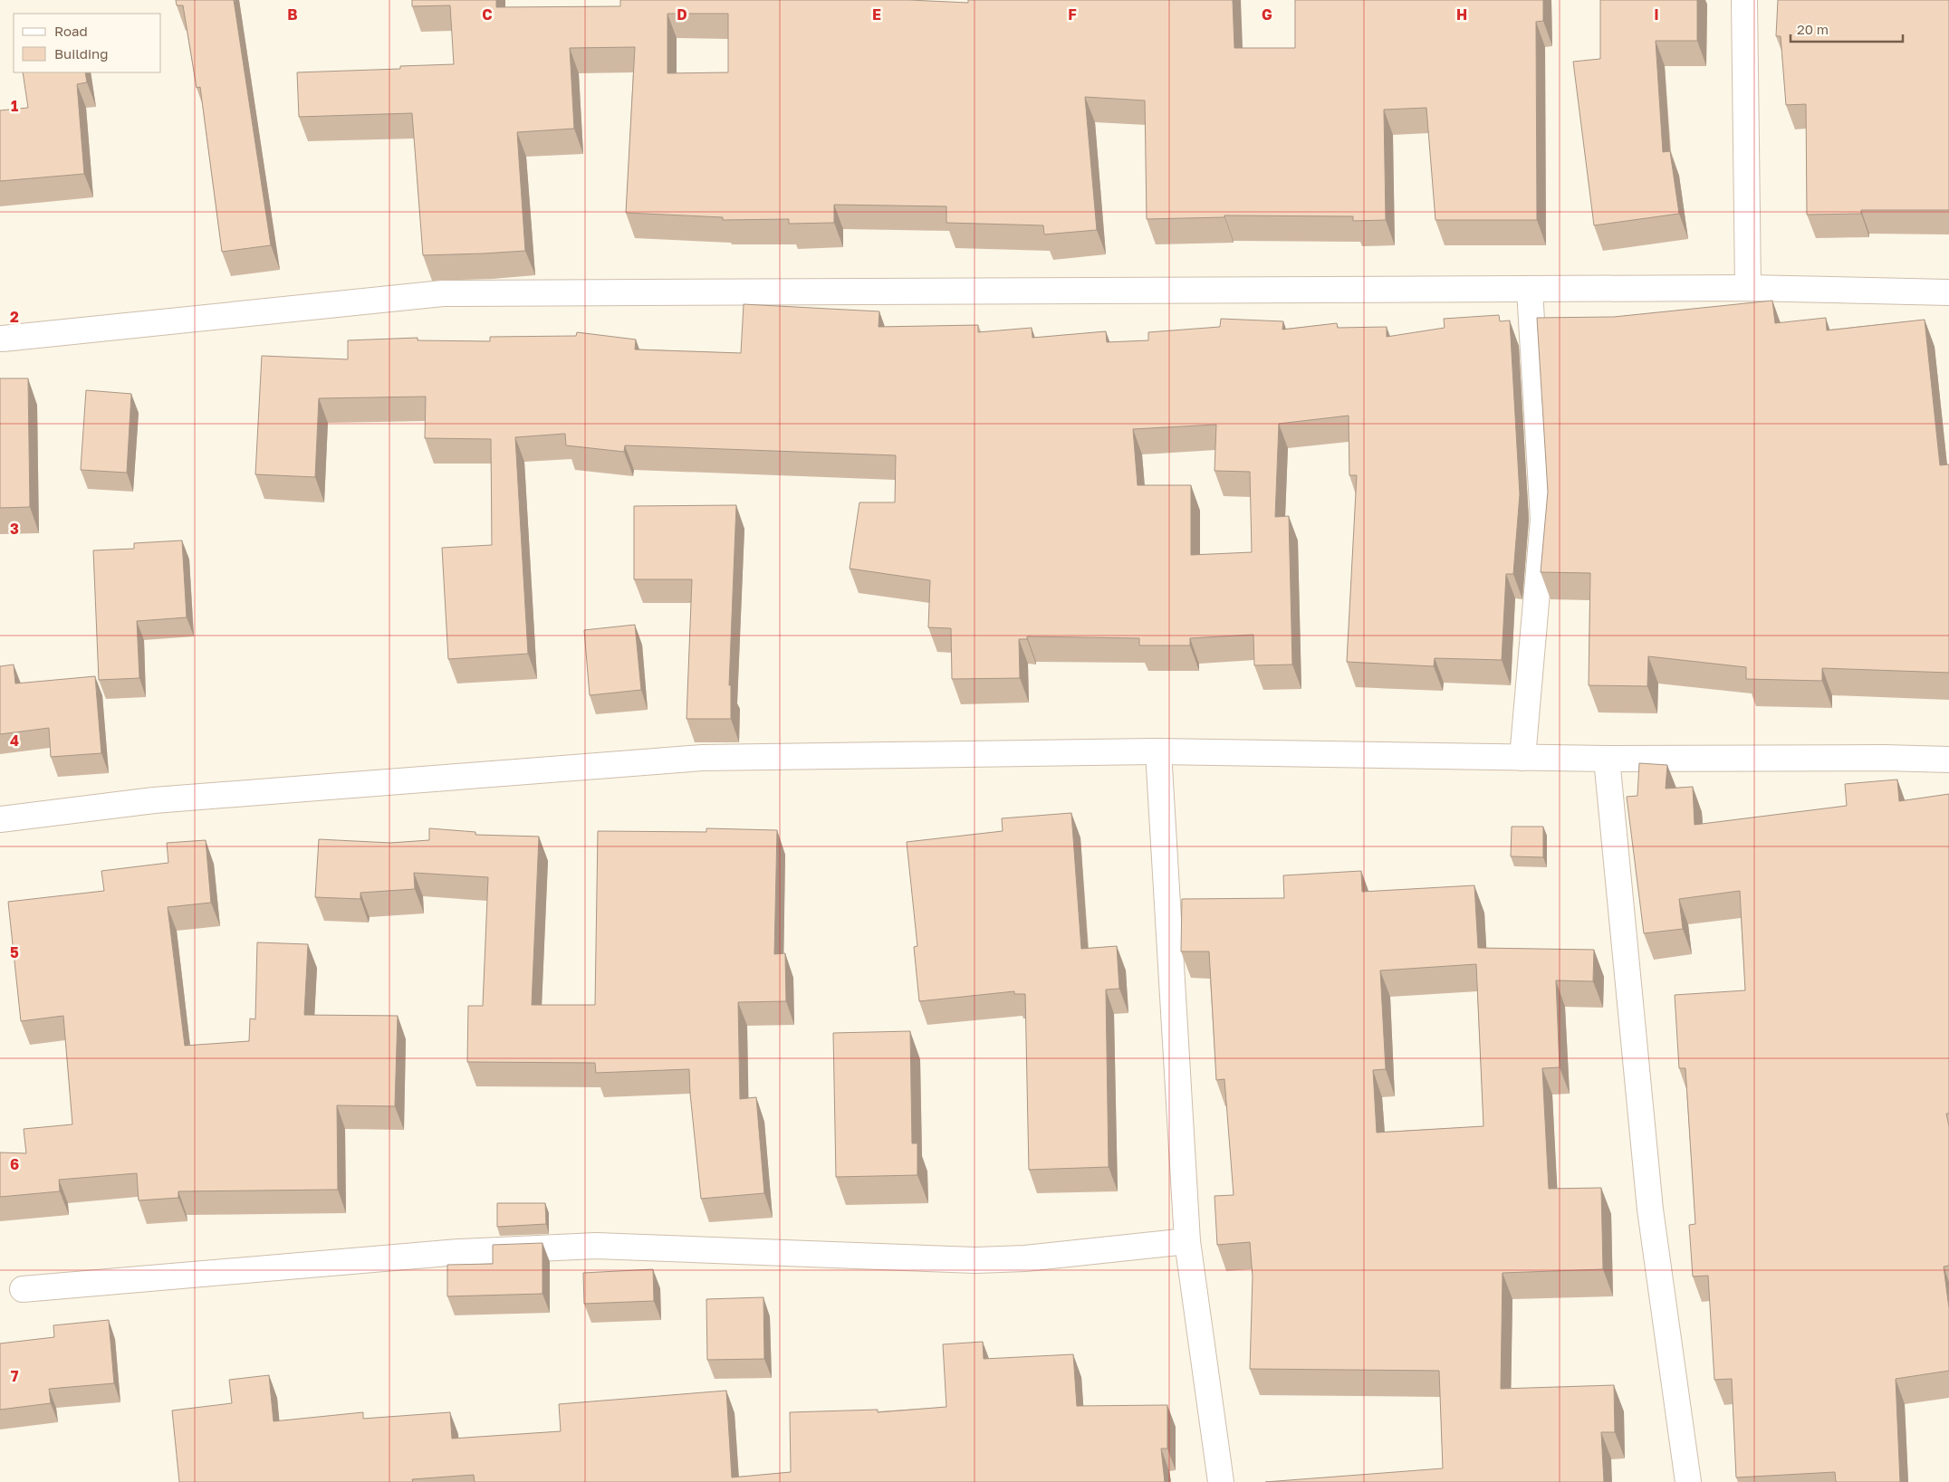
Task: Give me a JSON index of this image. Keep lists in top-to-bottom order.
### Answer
{
  "legend": ["Road", "Building"],
  "scale_bar": "20 m",
  "grid": {
    "columns": [
      "B",
      "C",
      "D",
      "E",
      "F",
      "G",
      "H",
      "I"
    ],
    "rows": [
      "1",
      "2",
      "3",
      "4",
      "5",
      "6",
      "7"
    ]
  }
}
